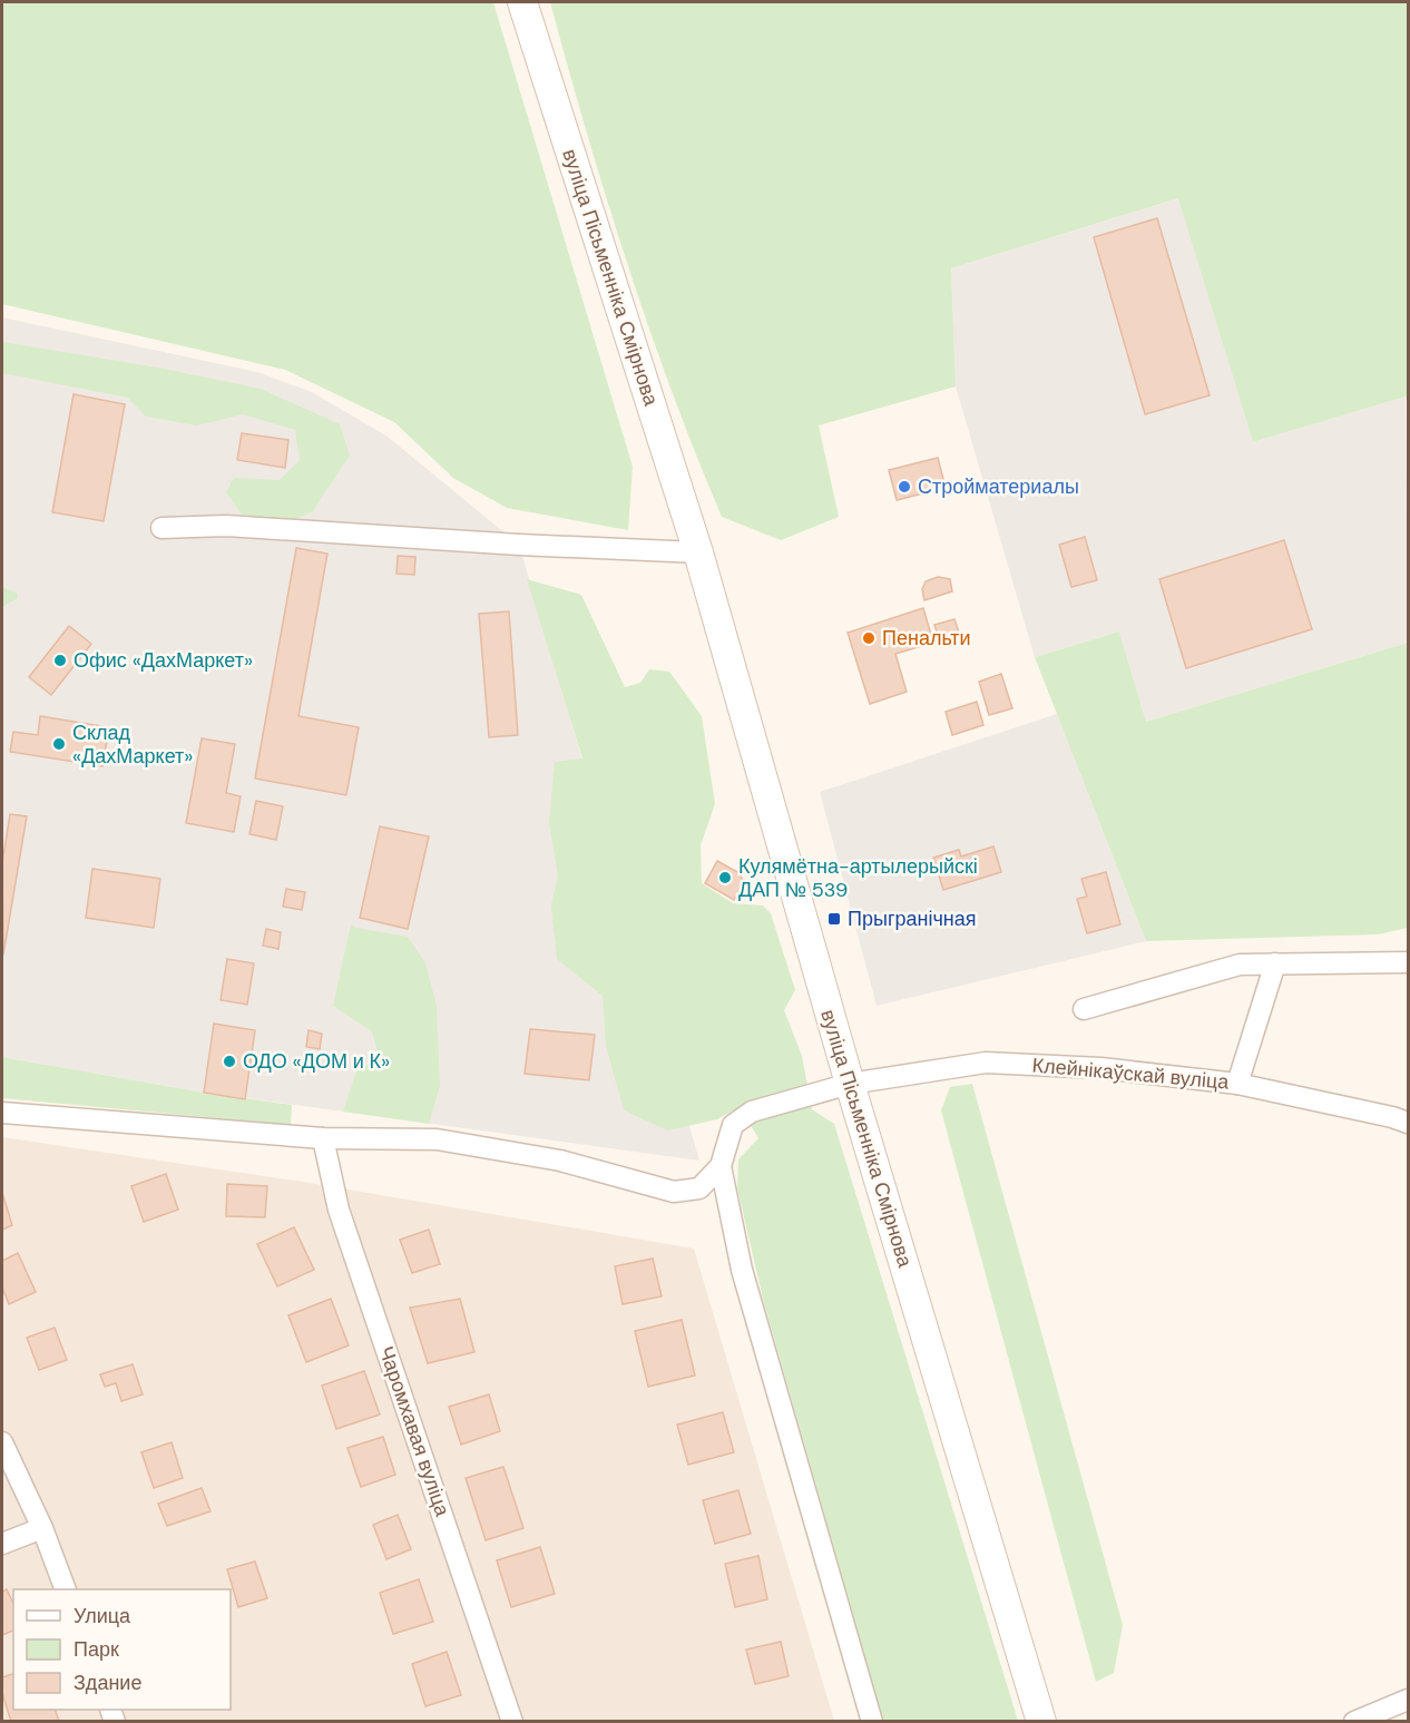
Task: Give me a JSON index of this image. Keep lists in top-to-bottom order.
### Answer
{
  "streets": {
    "main road": ["вуліца Пісьменніка Смірнова"],
    "street": ["Клейнікаўскай вуліца", "Чаромхавая вуліца"]
  },
  "crossings": [
    ["вуліца Пісьменніка Смірнова", "Клейнікаўскай вуліца"]
  ],
  "places": {
    "other": [
      "Стройматериалы",
      "Пенальти",
      "Офис «ДахМаркет»",
      "Склад «ДахМаркет»",
      "Кулямётна-артылерыйскі ДАП № 539",
      "ОДО «ДОМ и К»"
    ],
    "transit": ["Прыгранічная"]
  },
  "legend": ["Улица", "Парк", "Здание"]
}
